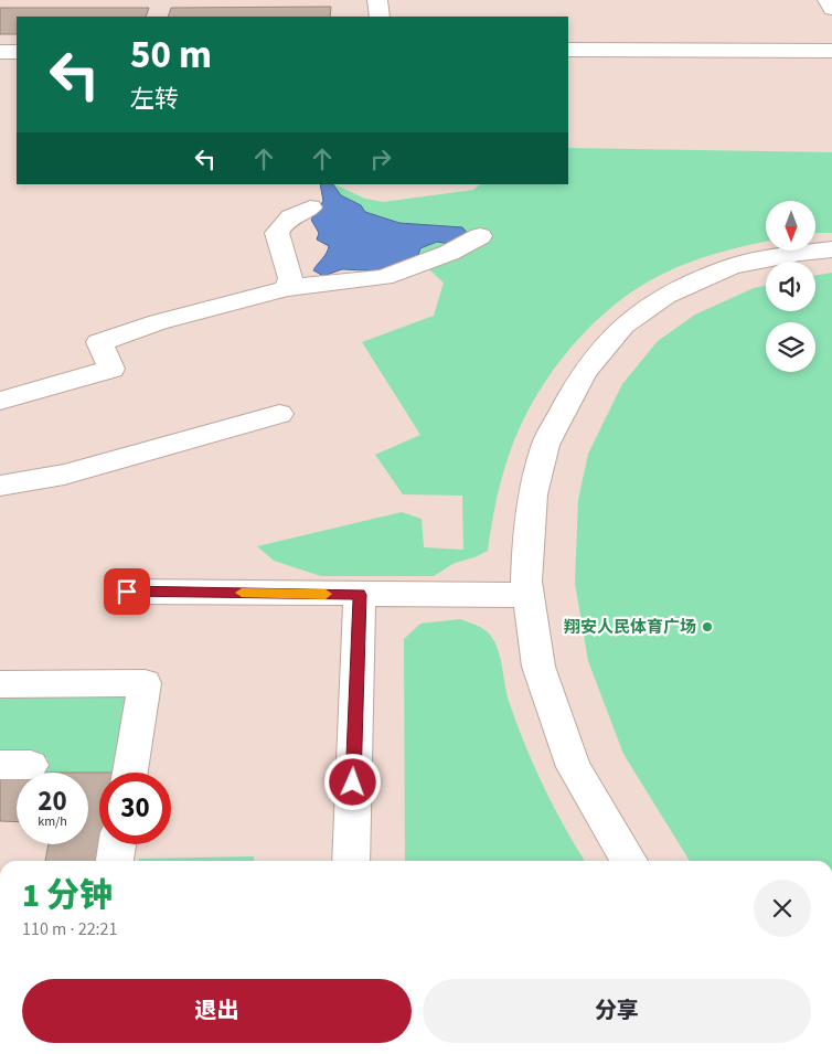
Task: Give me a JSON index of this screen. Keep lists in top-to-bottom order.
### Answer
{
  "places": ["翔安人民体育广场"],
  "north": "bottom",
  "page": {
    "turn": ["50 m", "左转"],
    "speed": "20 km/h",
    "limit": "30",
    "heading": ["1 分钟", "110 m · 22:21"],
    "buttons": ["退出", "分享"]
  }
}
